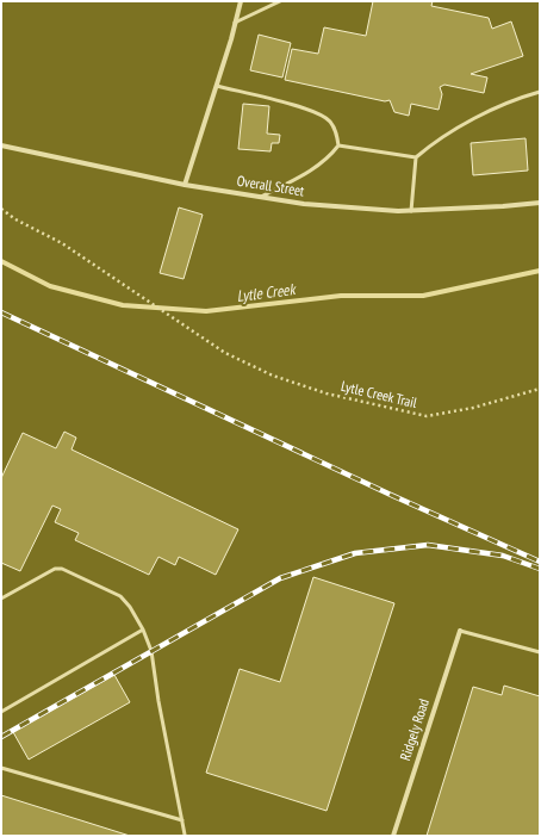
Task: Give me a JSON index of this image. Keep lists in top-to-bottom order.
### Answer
{
  "streets": {
    "street": ["Overall Street", "Ridgely Road"],
    "path": ["Lytle Creek Trail"]
  },
  "water": ["Lytle Creek"]
}
